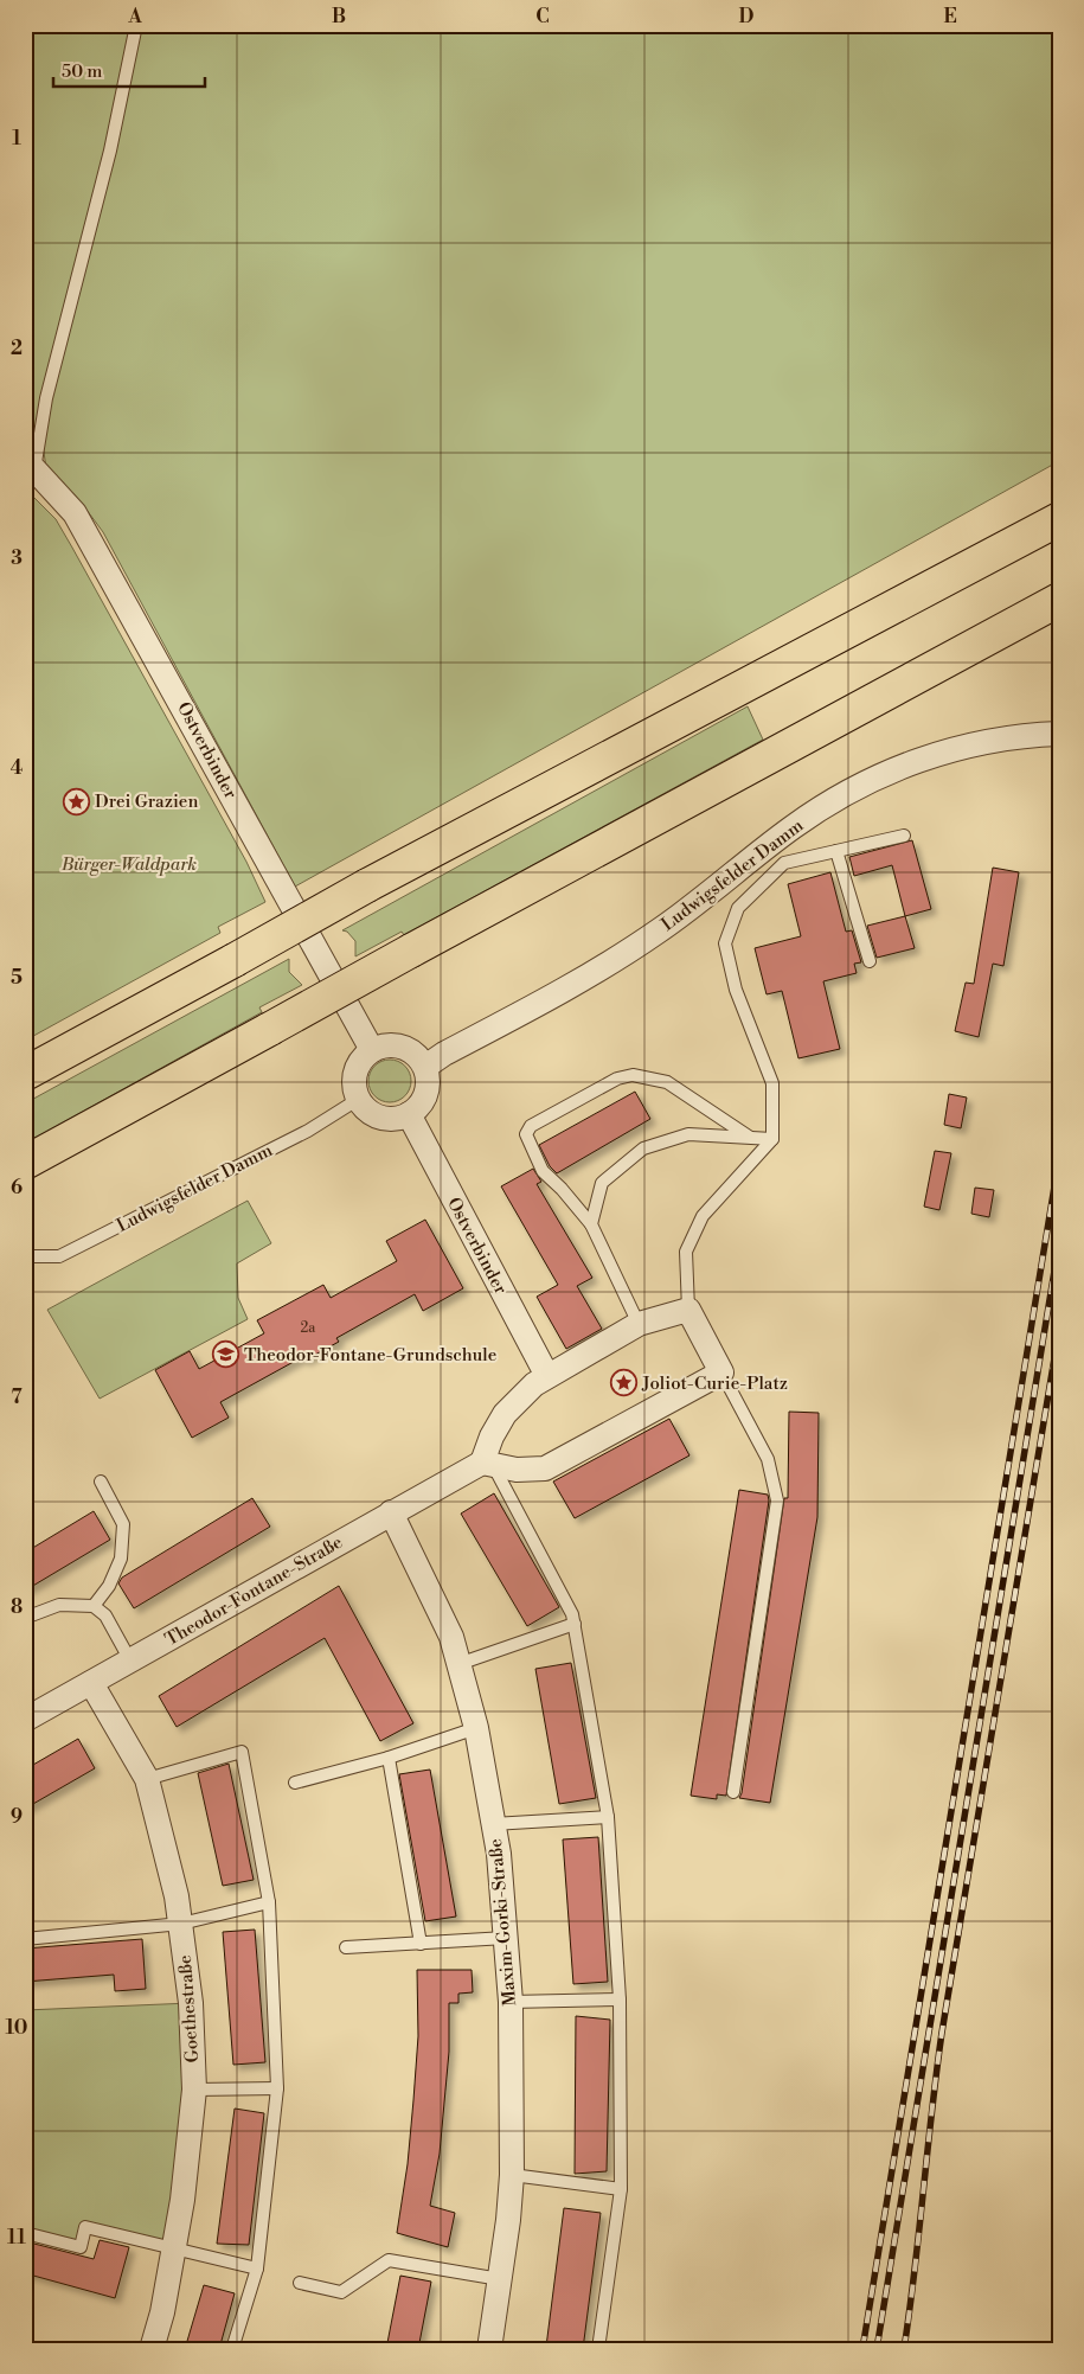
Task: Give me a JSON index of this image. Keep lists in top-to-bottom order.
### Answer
{
  "streets": {
    "street": [
      "Ostverbinder",
      "Ludwigsfelder Damm",
      "Theodor-Fontane-Straße",
      "Maxim-Gorki-Straße",
      "Goethestraße"
    ]
  },
  "crossings": [
    ["Ostverbinder", "Ludwigsfelder Damm"],
    ["Theodor-Fontane-Straße", "Maxim-Gorki-Straße"],
    ["Theodor-Fontane-Straße", "Goethestraße"]
  ],
  "parks": ["Bürger-Waldpark"],
  "places": {
    "place": ["Drei Grazien", "Joliot-Curie-Platz"],
    "school or university": ["Theodor-Fontane-Grundschule"]
  },
  "house_numbers": ["2a"],
  "scale_bar": "50 m",
  "grid": {
    "columns": [
      "A",
      "B",
      "C",
      "D",
      "E"
    ],
    "rows": [
      "1",
      "2",
      "3",
      "4",
      "5",
      "6",
      "7",
      "8",
      "9",
      "10",
      "11"
    ]
  }
}
